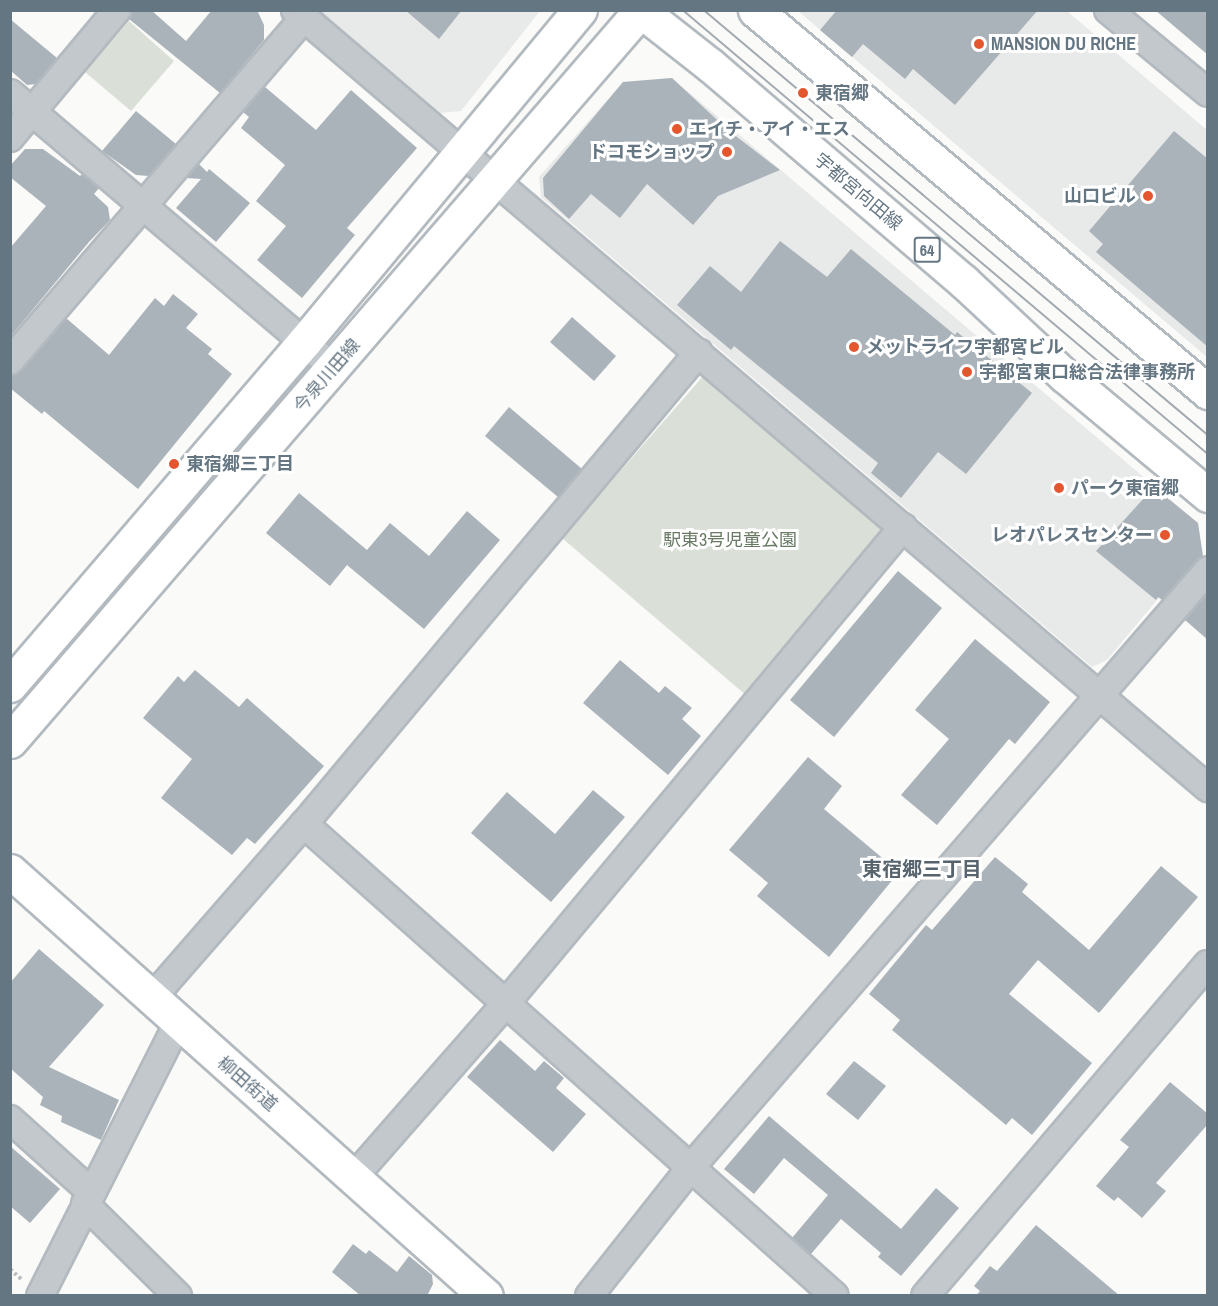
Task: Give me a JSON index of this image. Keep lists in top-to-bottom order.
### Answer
{
  "streets": {
    "street": [
      "宇都宮向田線",
      "64",
      "今泉川田線",
      "柳田街道"
    ]
  },
  "crossings": [
    ["宇都宮向田線", "今泉川田線"]
  ],
  "districts": ["東宿郷三丁目"],
  "parks": ["駅東3号児童公園"],
  "places": [
    "MANSION DU RICHE",
    "東宿郷",
    "エイチ・アイ・エス",
    "ドコモショップ",
    "山口ビル",
    "メットライフ宇都宮ビル",
    "宇都宮東口総合法律事務所",
    "東宿郷三丁目",
    "パーク東宿郷",
    "レオパレスセンター"
  ]
}
